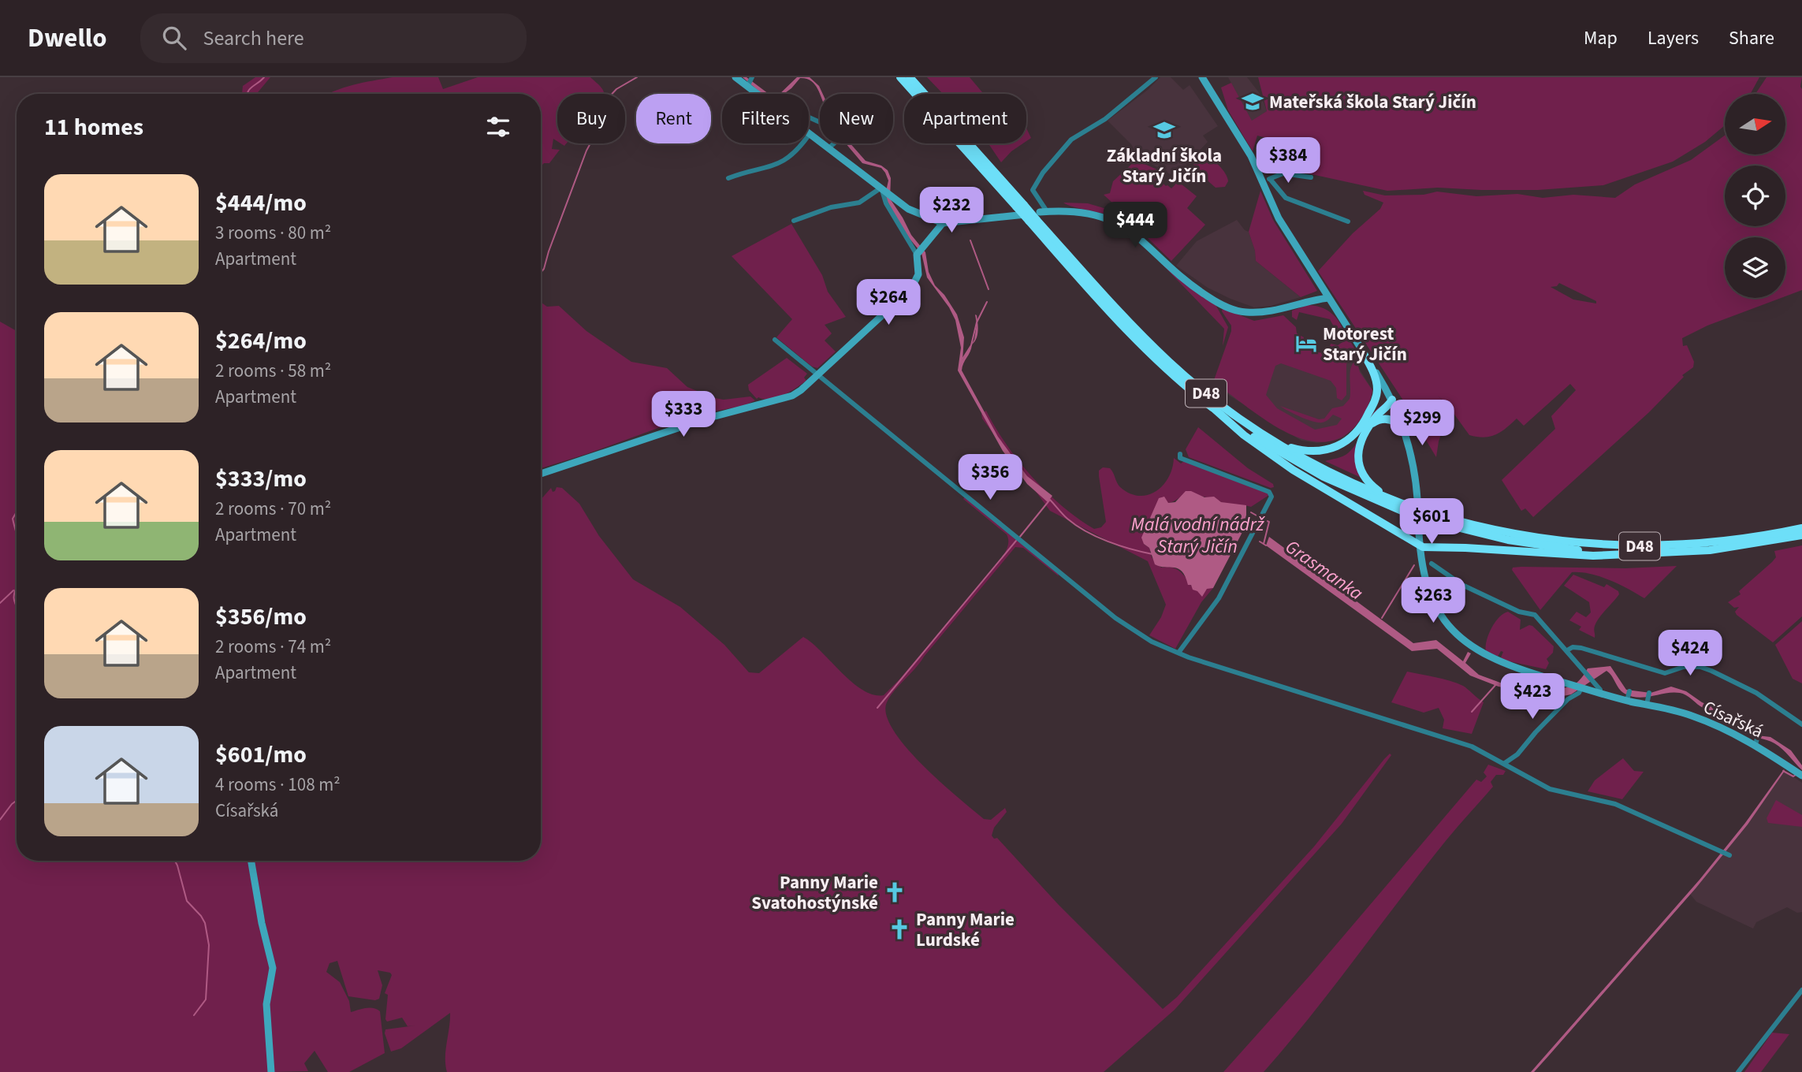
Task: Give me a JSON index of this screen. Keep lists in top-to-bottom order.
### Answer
{
  "streets": {
    "highway": ["D48"],
    "street": ["Císařská"]
  },
  "water": ["Malá vodní nádrž Starý Jičín", "Grasmanka"],
  "places": {
    "school or university": ["Mateřská škola Starý Jičín", "Základní škola Starý Jičín"],
    "hotel": ["Motorest Starý Jičín"],
    "church": ["Panny Marie Svatohostýnské", "Panny Marie Lurdské"]
  },
  "north": "right",
  "page": {
    "header": "Dwello",
    "search": "Search here",
    "nav": ["Map", "Layers", "Share"],
    "chip": [
      "Buy",
      "Rent",
      "Filters",
      "New",
      "Apartment"
    ],
    "heading": "11 homes",
    "price": [
      "$384",
      "$232",
      "$444",
      "$264",
      "$333",
      "$299",
      "$356",
      "$601",
      "$263",
      "$424",
      "$423"
    ],
    "list": [
      {
        "name": "$444/mo",
        "note": "3 rooms · 80 m² · Apartment"
      },
      {
        "name": "$264/mo",
        "note": "2 rooms · 58 m² · Apartment"
      },
      {
        "name": "$333/mo",
        "note": "2 rooms · 70 m² · Apartment"
      },
      {
        "name": "$356/mo",
        "note": "2 rooms · 74 m² · Apartment"
      },
      {
        "name": "$601/mo",
        "note": "4 rooms · 108 m² · Císařská"
      }
    ]
  }
}
